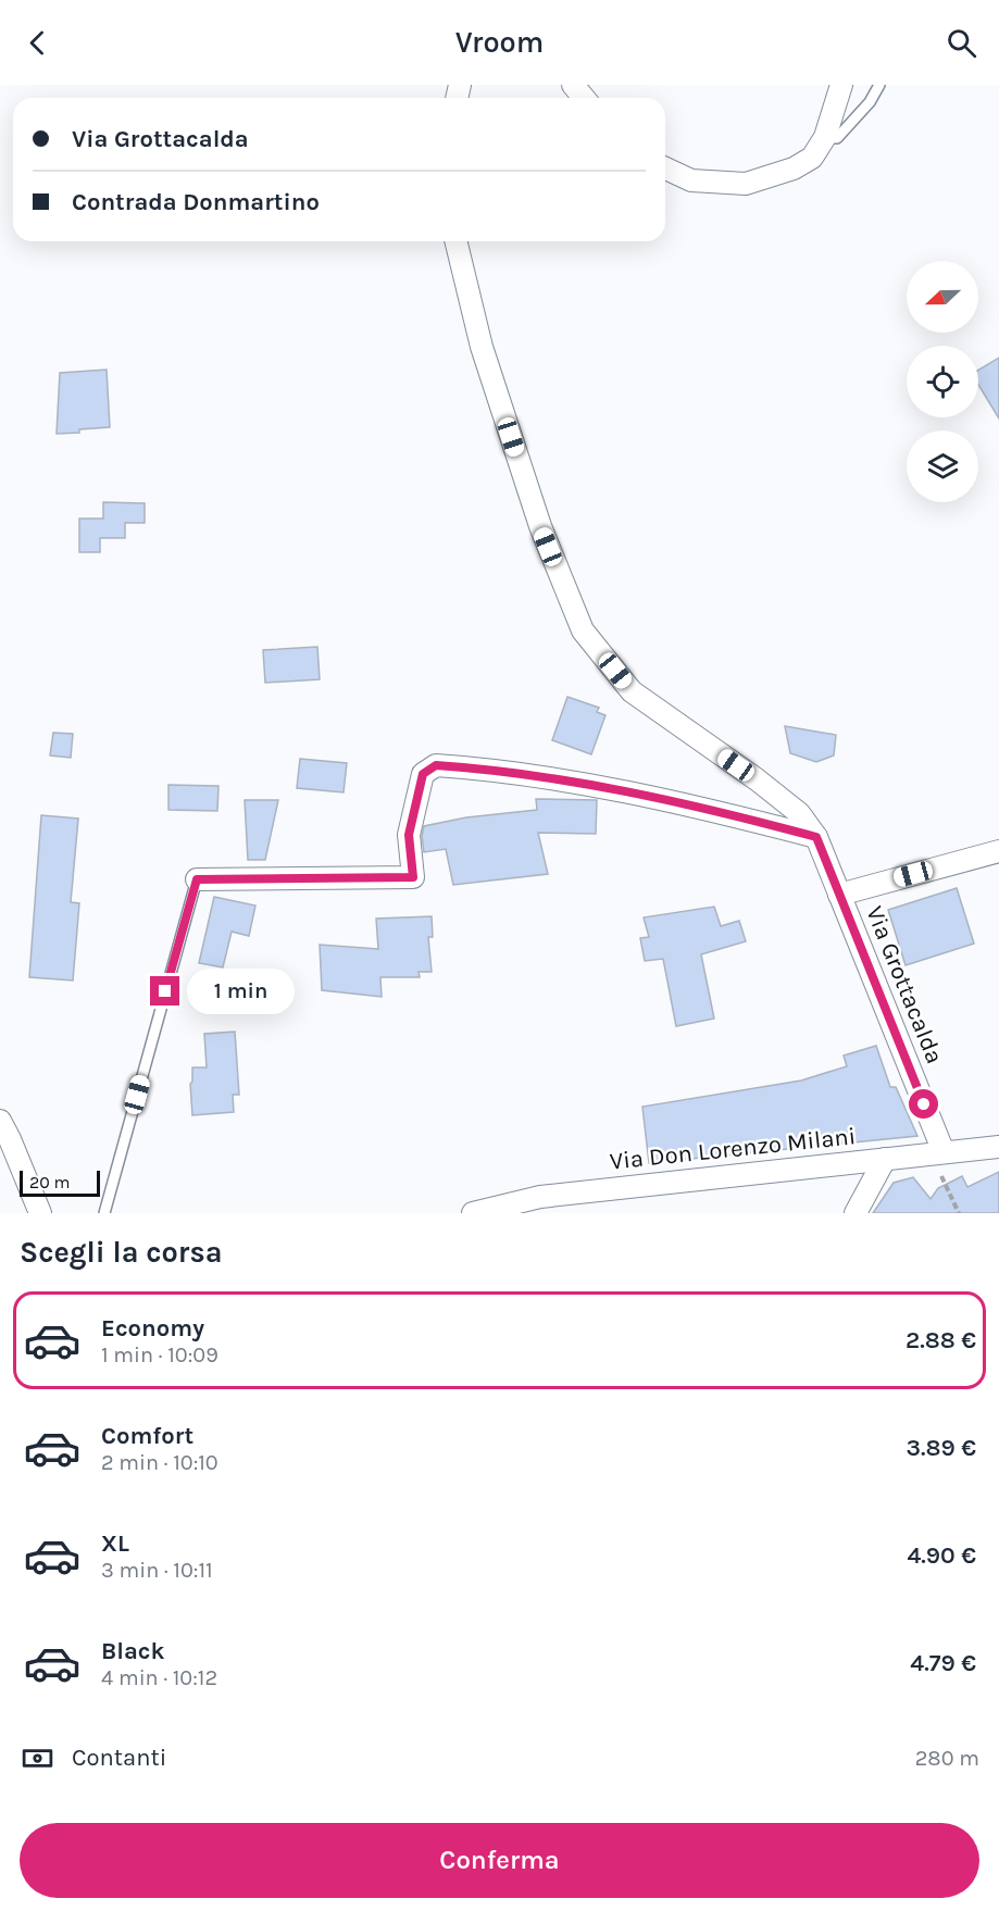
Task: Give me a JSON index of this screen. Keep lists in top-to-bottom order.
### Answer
{
  "streets": {
    "street": ["Via Grottacalda", "Via Don Lorenzo Milani"]
  },
  "crossings": [
    ["Via Grottacalda", "Via Don Lorenzo Milani"]
  ],
  "scale_bar": "20 m",
  "north": "left",
  "page": {
    "header": "Vroom",
    "banner": ["Via Grottacalda", "Contrada Donmartino"],
    "bubble": "1 min",
    "scale": "20 m",
    "heading": "Scegli la corsa",
    "list": [
      {
        "name": "Economy",
        "note": "1 min · 10:09",
        "value": "2.88 €"
      },
      {
        "name": "Comfort",
        "note": "2 min · 10:10",
        "value": "3.89 €"
      },
      {
        "name": "XL",
        "note": "3 min · 10:11",
        "value": "4.90 €"
      },
      {
        "name": "Black",
        "note": "4 min · 10:12",
        "value": "4.79 €"
      }
    ],
    "pay": ["Contanti", "280 m"],
    "buttons": "Conferma"
  }
}
